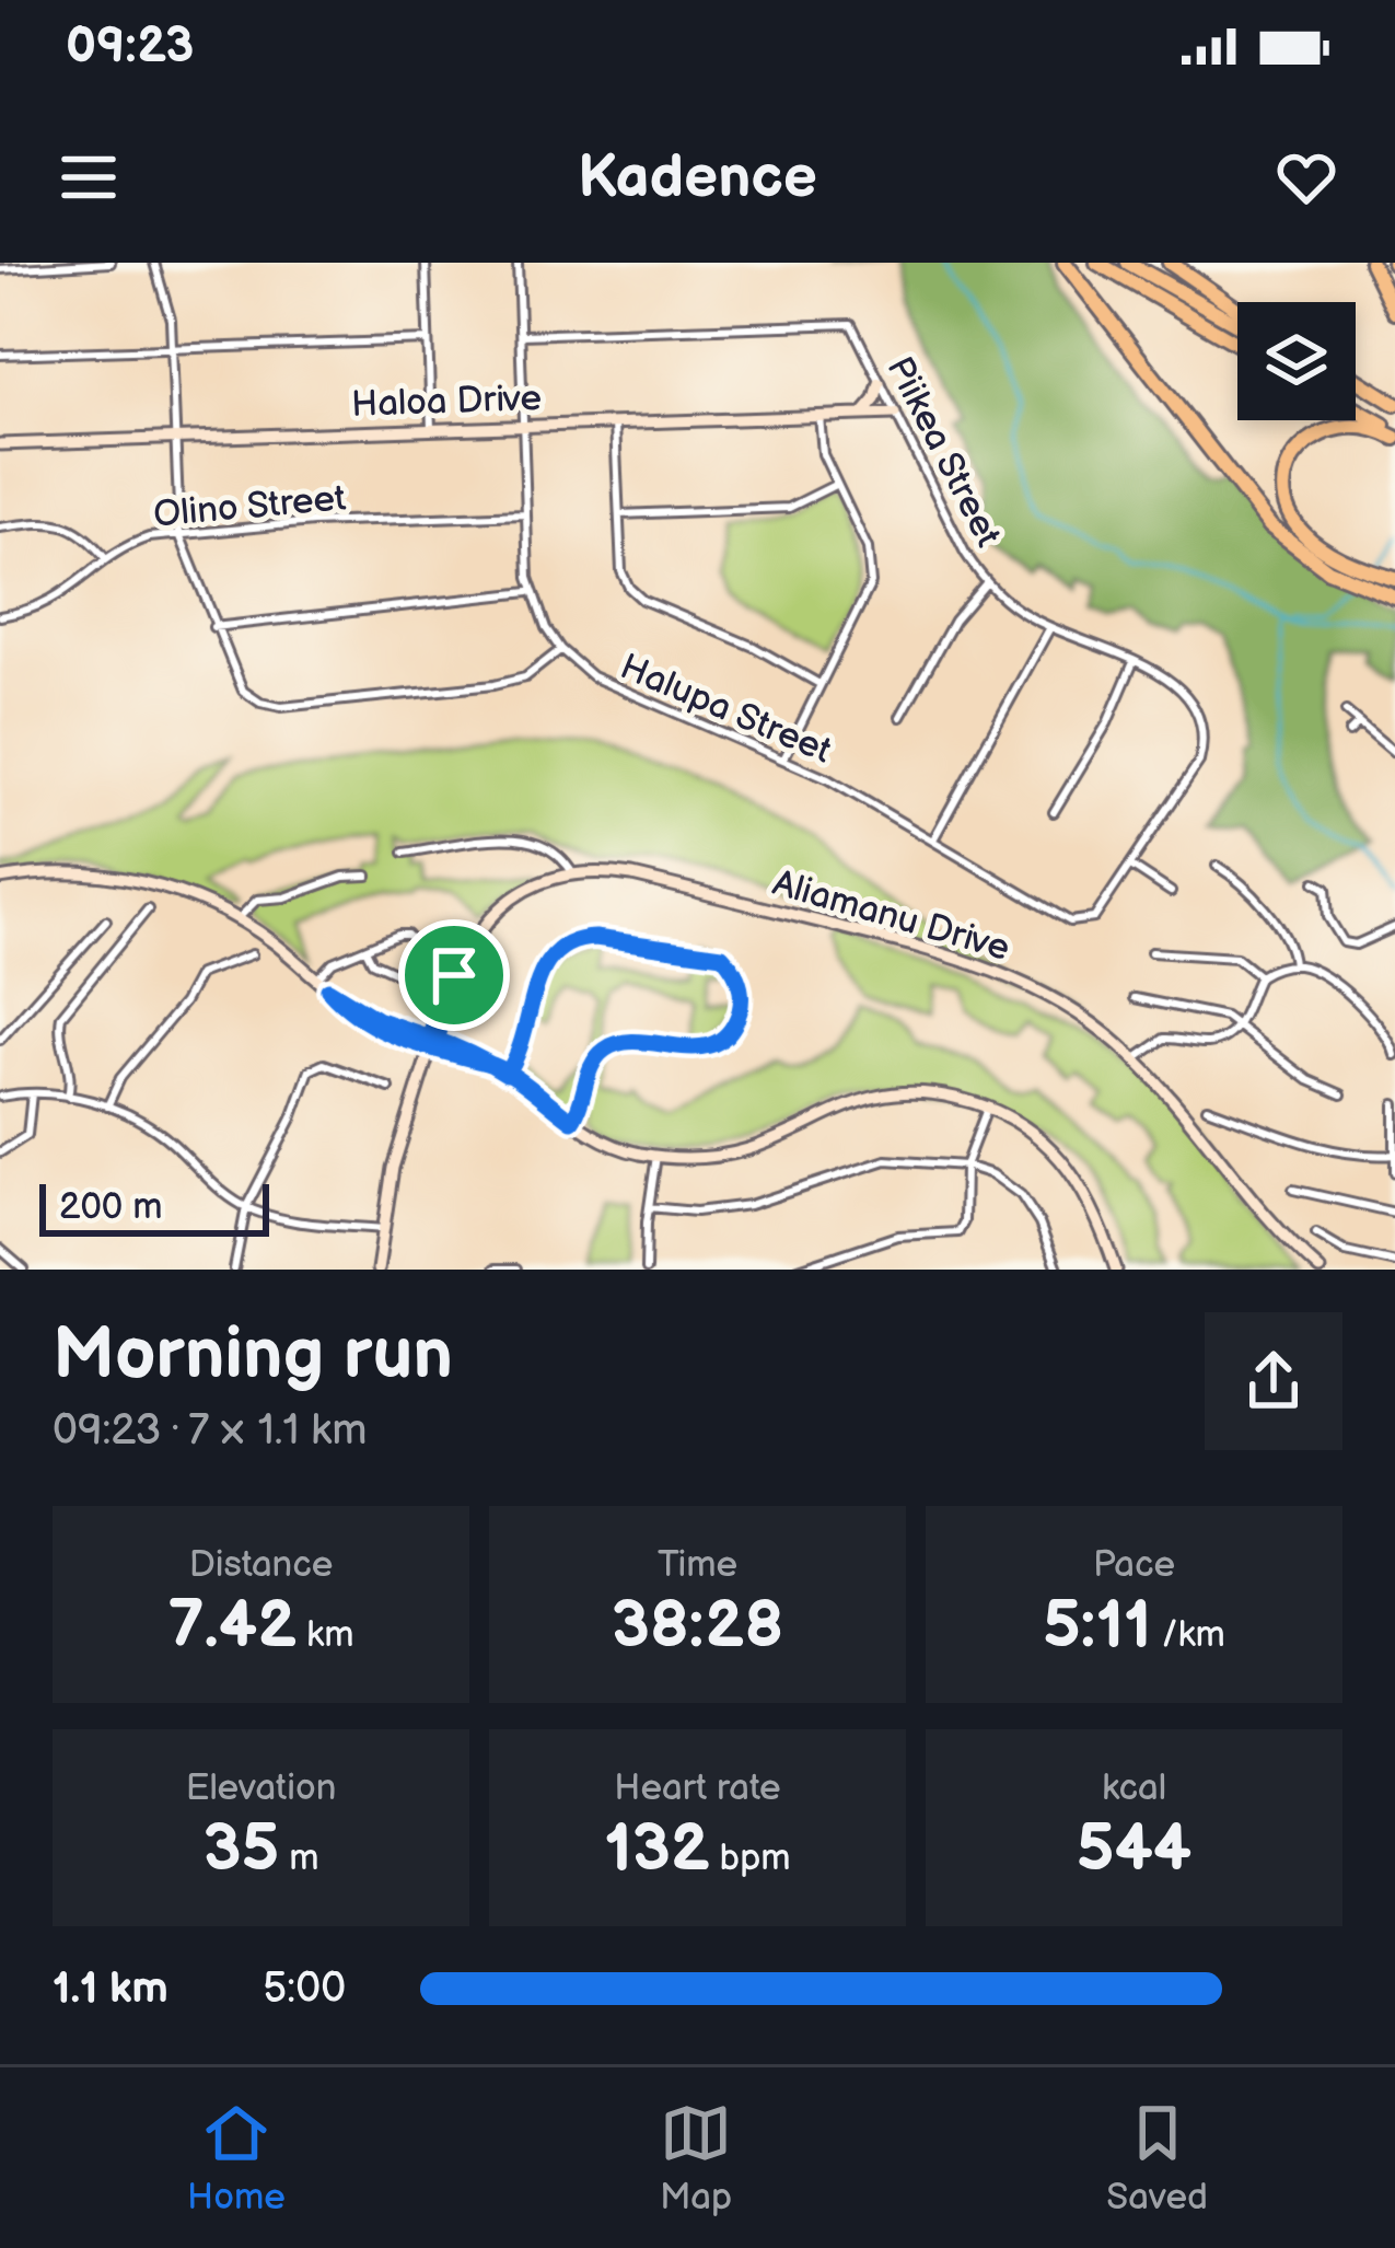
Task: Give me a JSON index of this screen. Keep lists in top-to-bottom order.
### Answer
{
  "streets": {
    "street": [
      "Haloa Drive",
      "Piikea Street",
      "Olino Street",
      "Halupa Street",
      "Aliamanu Drive"
    ]
  },
  "crossings": [
    ["Haloa Drive", "Piikea Street"],
    ["Haloa Drive", "Halupa Street"],
    ["Piikea Street", "Halupa Street"],
    ["Olino Street", "Halupa Street"]
  ],
  "scale_bar": "200 m",
  "page": {
    "status": "09:23",
    "header": "Kadence",
    "scale": "200 m",
    "heading": ["Morning run", "09:23 · 7 × 1.1 km"],
    "stats": [
      ["Distance", "7.42 km"],
      ["Time", "38:28"],
      ["Pace", "5:11 /km"],
      ["Elevation", "35 m"],
      ["Heart rate", "132 bpm"],
      ["kcal", "544"]
    ],
    "list": [
      {
        "name": "1.1 km",
        "note": "5:00"
      }
    ],
    "tabs": ["Home", "Map", "Saved"]
  }
}
